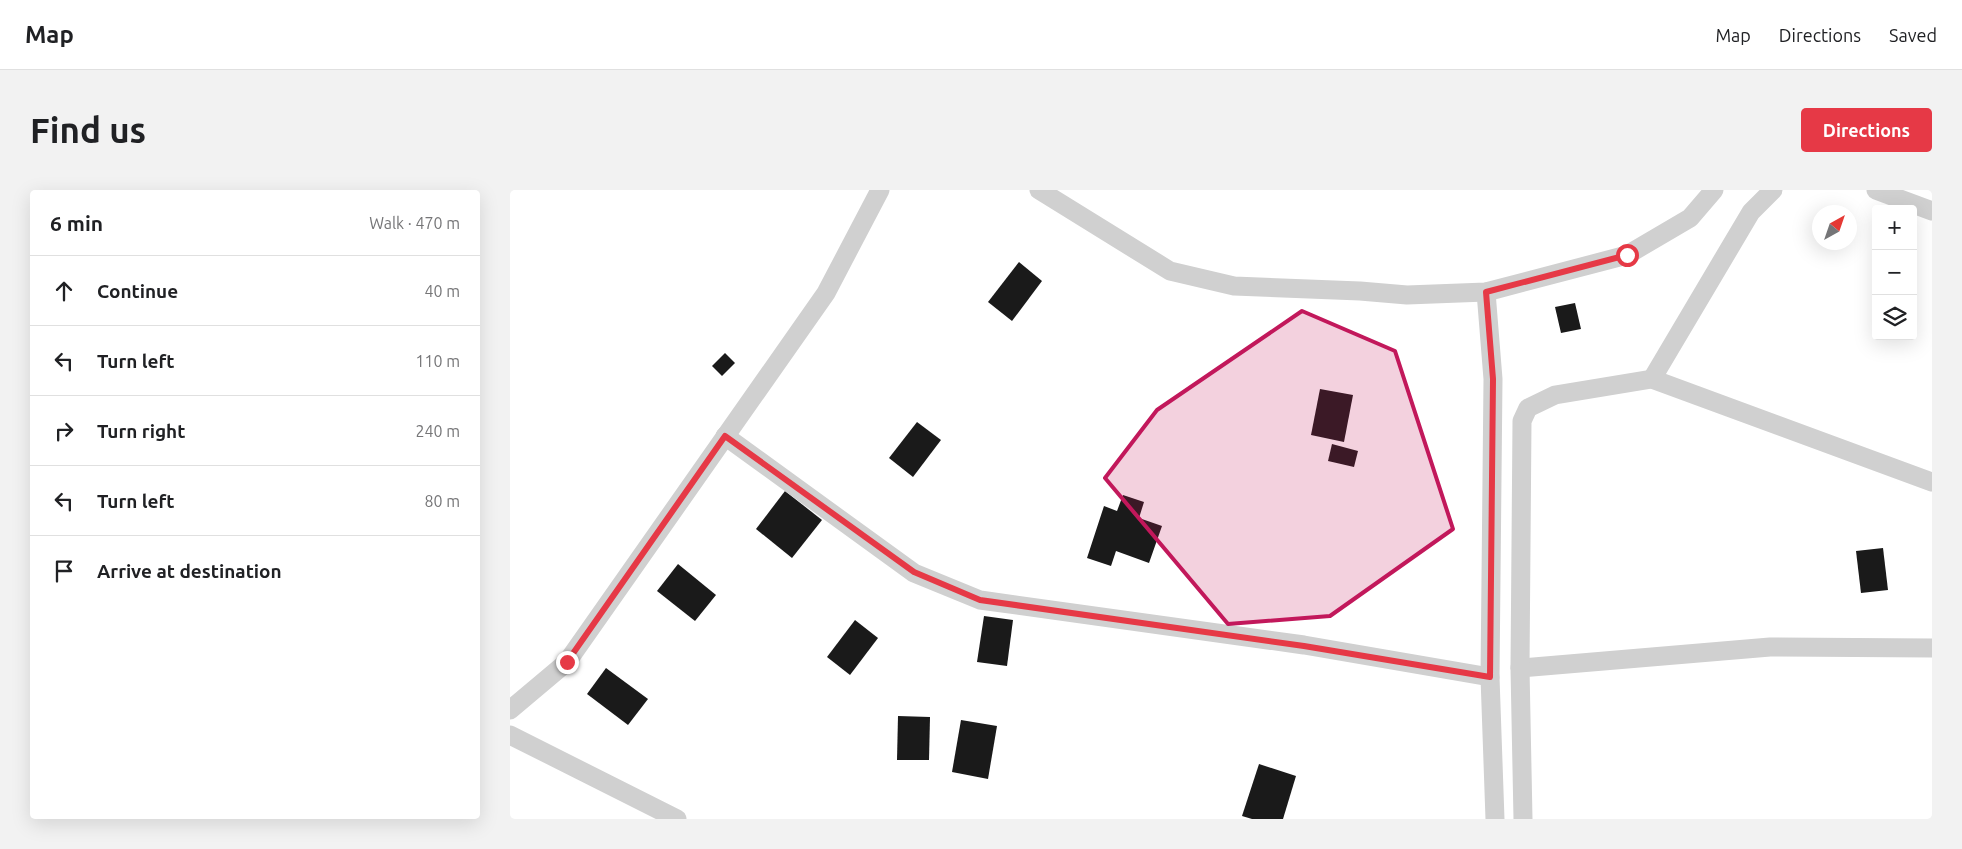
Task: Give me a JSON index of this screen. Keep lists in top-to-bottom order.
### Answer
{
  "north": "top right",
  "page": {
    "header": "Map",
    "nav": ["Map", "Directions", "Saved"],
    "buttons": "Directions",
    "title": "Find us",
    "heading": ["6 min", "Walk · 470 m"],
    "map_buttons": ["+", "−"],
    "list": [
      ["Continue", "40 m"],
      ["Turn left", "110 m"],
      ["Turn right", "240 m"],
      ["Turn left", "80 m"],
      "Arrive at destination"
    ]
  }
}
